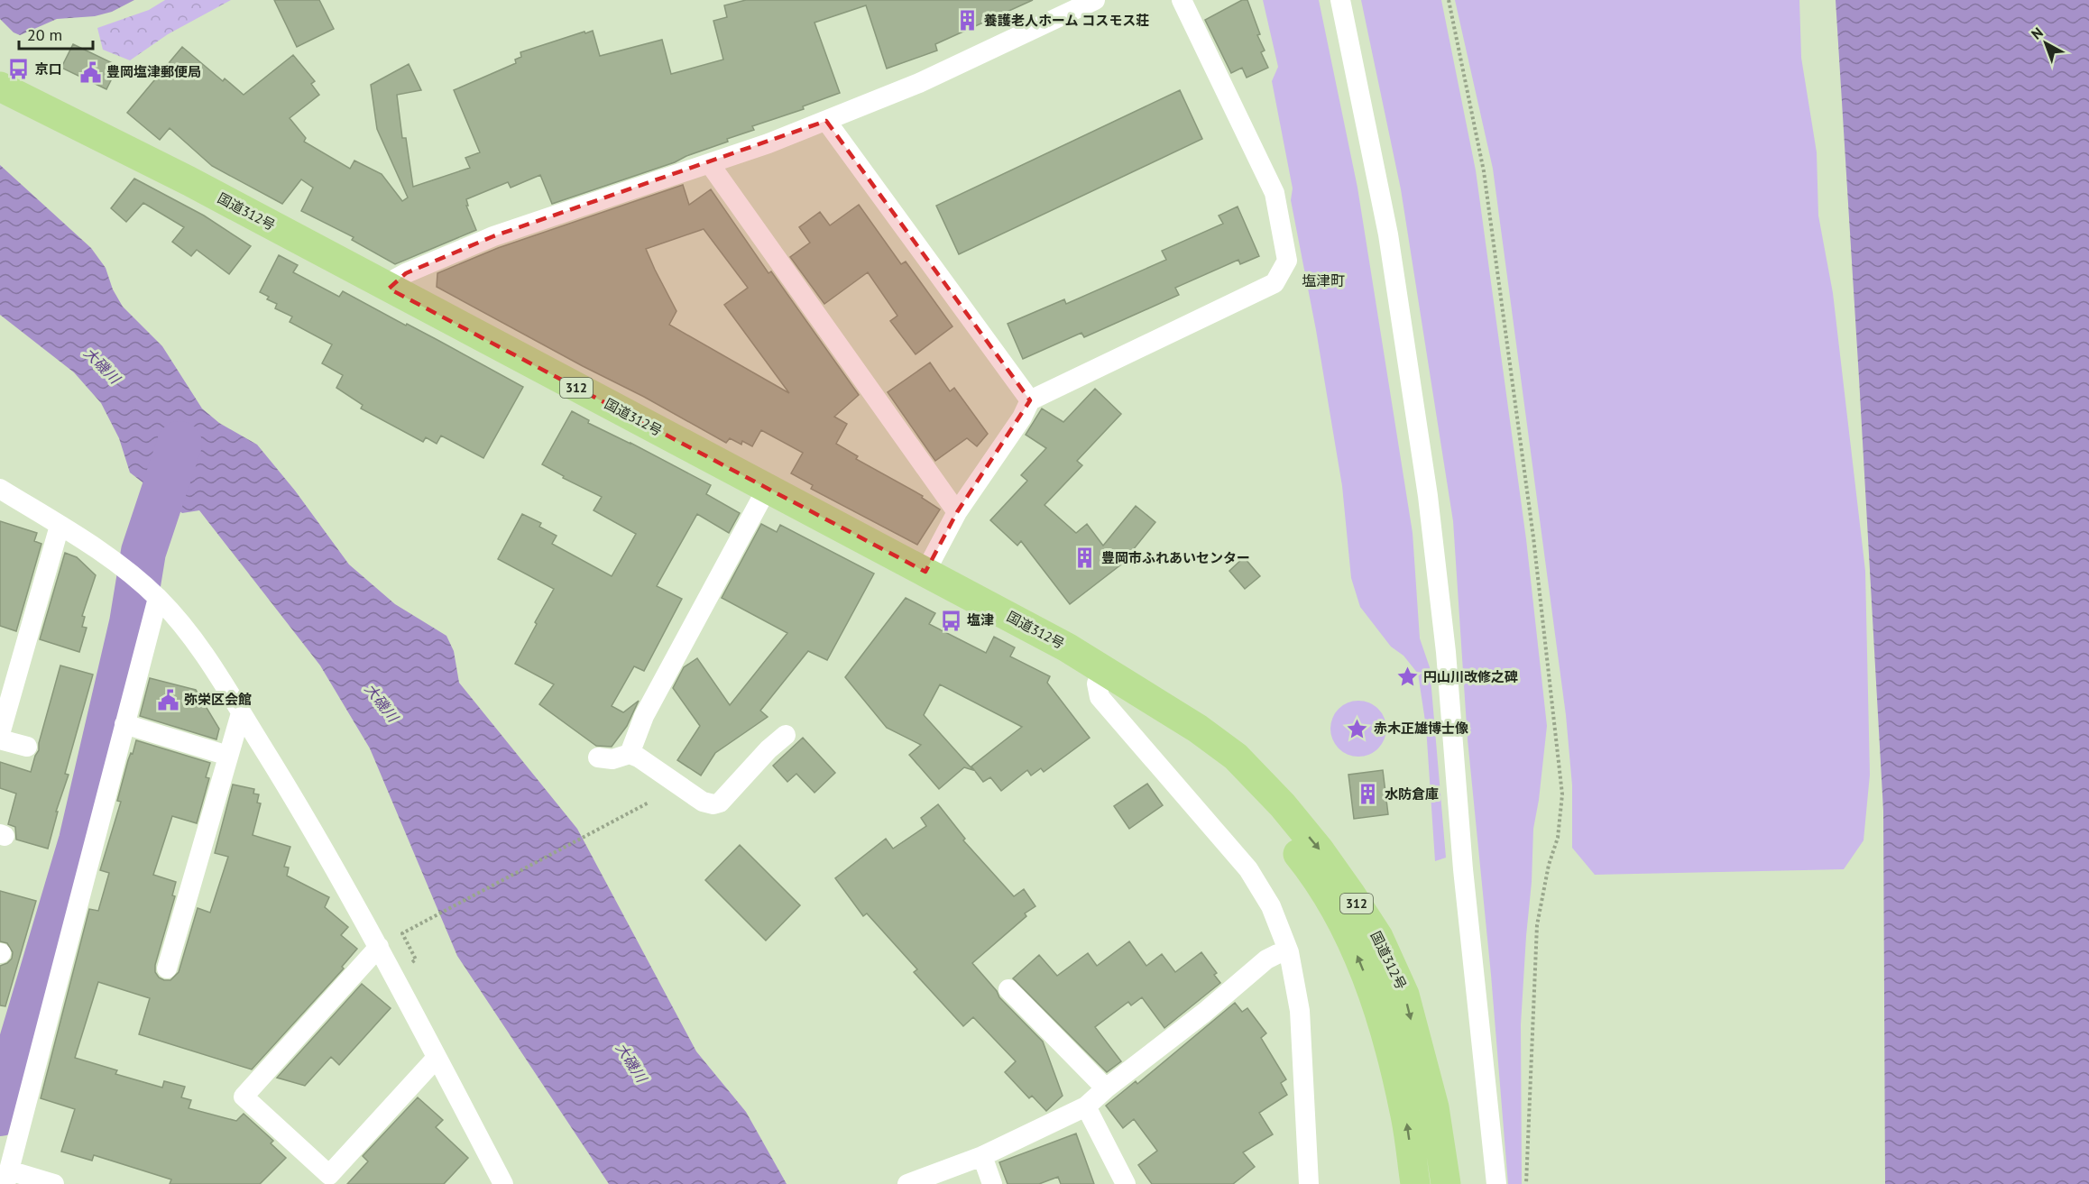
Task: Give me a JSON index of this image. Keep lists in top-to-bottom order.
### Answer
{
  "streets": {
    "highway": ["国道312号", "312"]
  },
  "districts": ["塩津町"],
  "water": ["大磯川"],
  "places": {
    "building": ["養護老人ホーム コスモス荘", "豊岡市ふれあいセンター", "水防倉庫"],
    "bus stop": ["京口", "塩津"],
    "public building": ["豊岡塩津郵便局", "弥栄区会館"],
    "place": ["円山川改修之碑", "赤木正雄博士像"]
  },
  "scale_bar": "20 m",
  "north": "top left"
}
